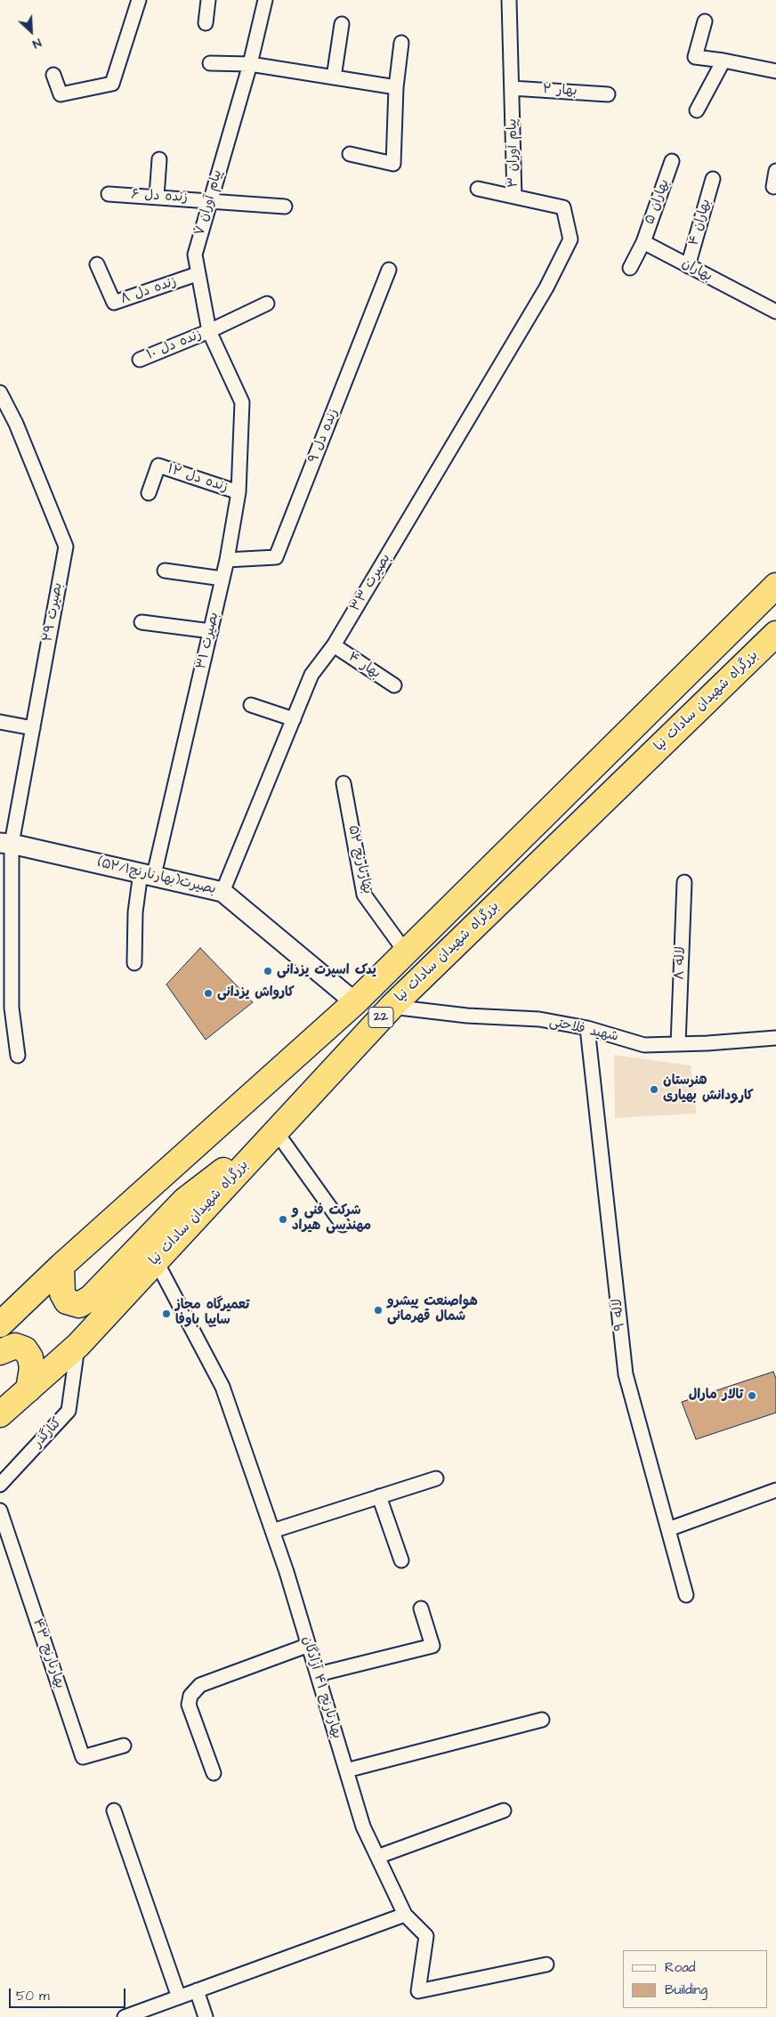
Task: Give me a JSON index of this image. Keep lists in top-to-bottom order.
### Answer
{
  "streets": {
    "highway": ["بزرگراه شهیدان سادات نیا", "22"],
    "street": [
      "بهار ۲",
      "پیام آوران ۳",
      "زنده دل ۶",
      "بهاران ۵",
      "پیام آوران ۷",
      "بهاران ۴",
      "بهاران",
      "زنده دل ۸",
      "زنده دل ۱۰",
      "زنده دل ۹",
      "زنده دل ۱۲",
      "بصیرت ۳۳",
      "بصیرت ۲۹",
      "بصیرت ۳۱",
      "بهار ۴",
      "بهارنارنج ۵۲",
      "بصیرت(بهارنارنج۵۲/۱)",
      "لاله ۸",
      "شهید فلاحتی",
      "لاله ۹",
      "کنارگذر",
      "بهارنارنج ۴۳",
      "بهارنارنج ۴۱ آزادگان"
    ]
  },
  "crossings": [
    ["بهار ۲", "پیام آوران ۳"],
    ["پیام آوران ۳", "بصیرت ۳۳"],
    ["زنده دل ۶", "پیام آوران ۷"],
    ["بهاران ۵", "بهاران"],
    ["پیام آوران ۷", "زنده دل ۸"],
    ["پیام آوران ۷", "زنده دل ۱۰"],
    ["پیام آوران ۷", "بصیرت ۳۱"],
    ["بهاران ۴", "بهاران"],
    ["زنده دل ۹", "بصیرت ۳۱"],
    ["زنده دل ۱۲", "بصیرت ۳۱"],
    ["بصیرت ۳۳", "بهار ۴"],
    ["بصیرت ۳۳", "بصیرت(بهارنارنج۵۲/۱)"],
    ["بصیرت ۲۹", "بصیرت(بهارنارنج۵۲/۱)"],
    ["بصیرت ۳۱", "بصیرت(بهارنارنج۵۲/۱)"],
    ["بزرگراه شهیدان سادات نیا", "شهید فلاحتی"],
    ["بزرگراه شهیدان سادات نیا", "کنارگذر"],
    ["بزرگراه شهیدان سادات نیا", "بهارنارنج ۴۱ آزادگان"],
    ["بهارنارنج ۵۲", "22"],
    ["بصیرت(بهارنارنج۵۲/۱)", "22"],
    ["لاله ۸", "شهید فلاحتی"],
    ["شهید فلاحتی", "لاله ۹"]
  ],
  "places": [
    "یدک اسپرت یزدانی",
    "کارواش یزدانی",
    "هنرستان کارودانش بهیاری",
    "شرکت فنی و مهندسی هیراد",
    "هواصنعت پیشرو شمال قهرمانی",
    "تعمیرگاه مجاز سایپا باوفا",
    "تالار مارال"
  ],
  "legend": ["Road", "Building"],
  "scale_bar": "50 m",
  "north": "bottom right"
}
